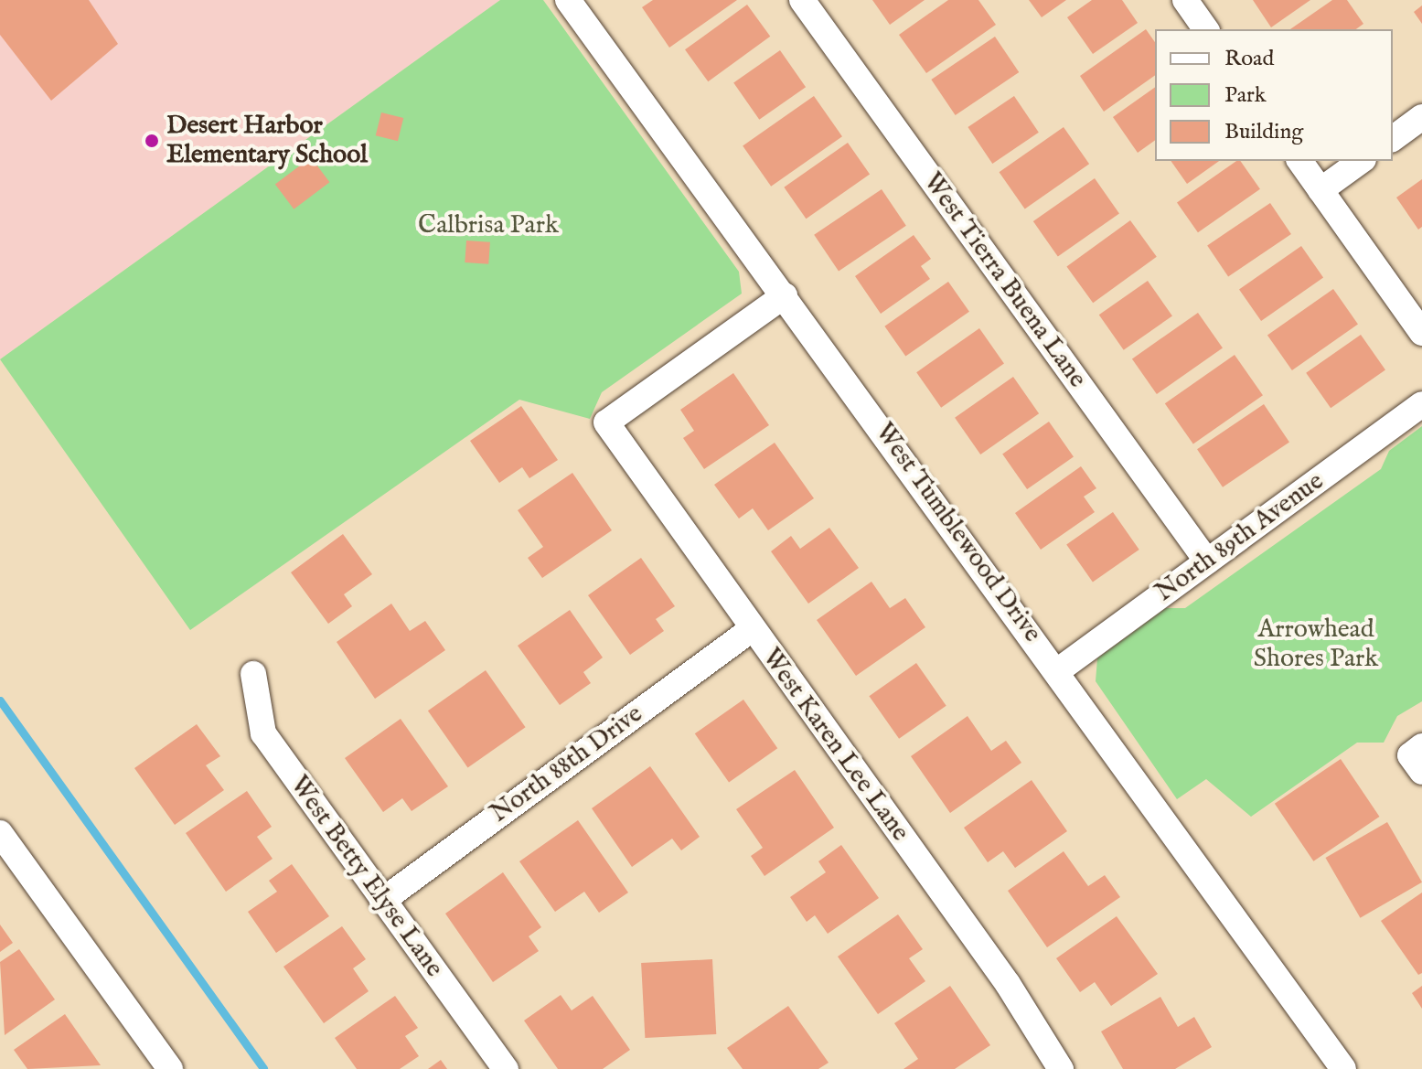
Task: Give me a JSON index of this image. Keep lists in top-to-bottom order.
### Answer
{
  "streets": {
    "street": [
      "West Tierra Buena Lane",
      "West Tumblewood Drive",
      "North 89th Avenue",
      "West Karen Lee Lane",
      "North 88th Drive",
      "West Betty Elyse Lane"
    ]
  },
  "crossings": [
    ["West Tierra Buena Lane", "North 89th Avenue"],
    ["West Tumblewood Drive", "North 89th Avenue"],
    ["West Tumblewood Drive", "West Karen Lee Lane"],
    ["West Karen Lee Lane", "North 88th Drive"],
    ["North 88th Drive", "West Betty Elyse Lane"]
  ],
  "parks": ["Calbrisa Park", "Arrowhead Shores Park"],
  "places": ["Desert Harbor Elementary School"],
  "legend": ["Road", "Park", "Building"]
}
